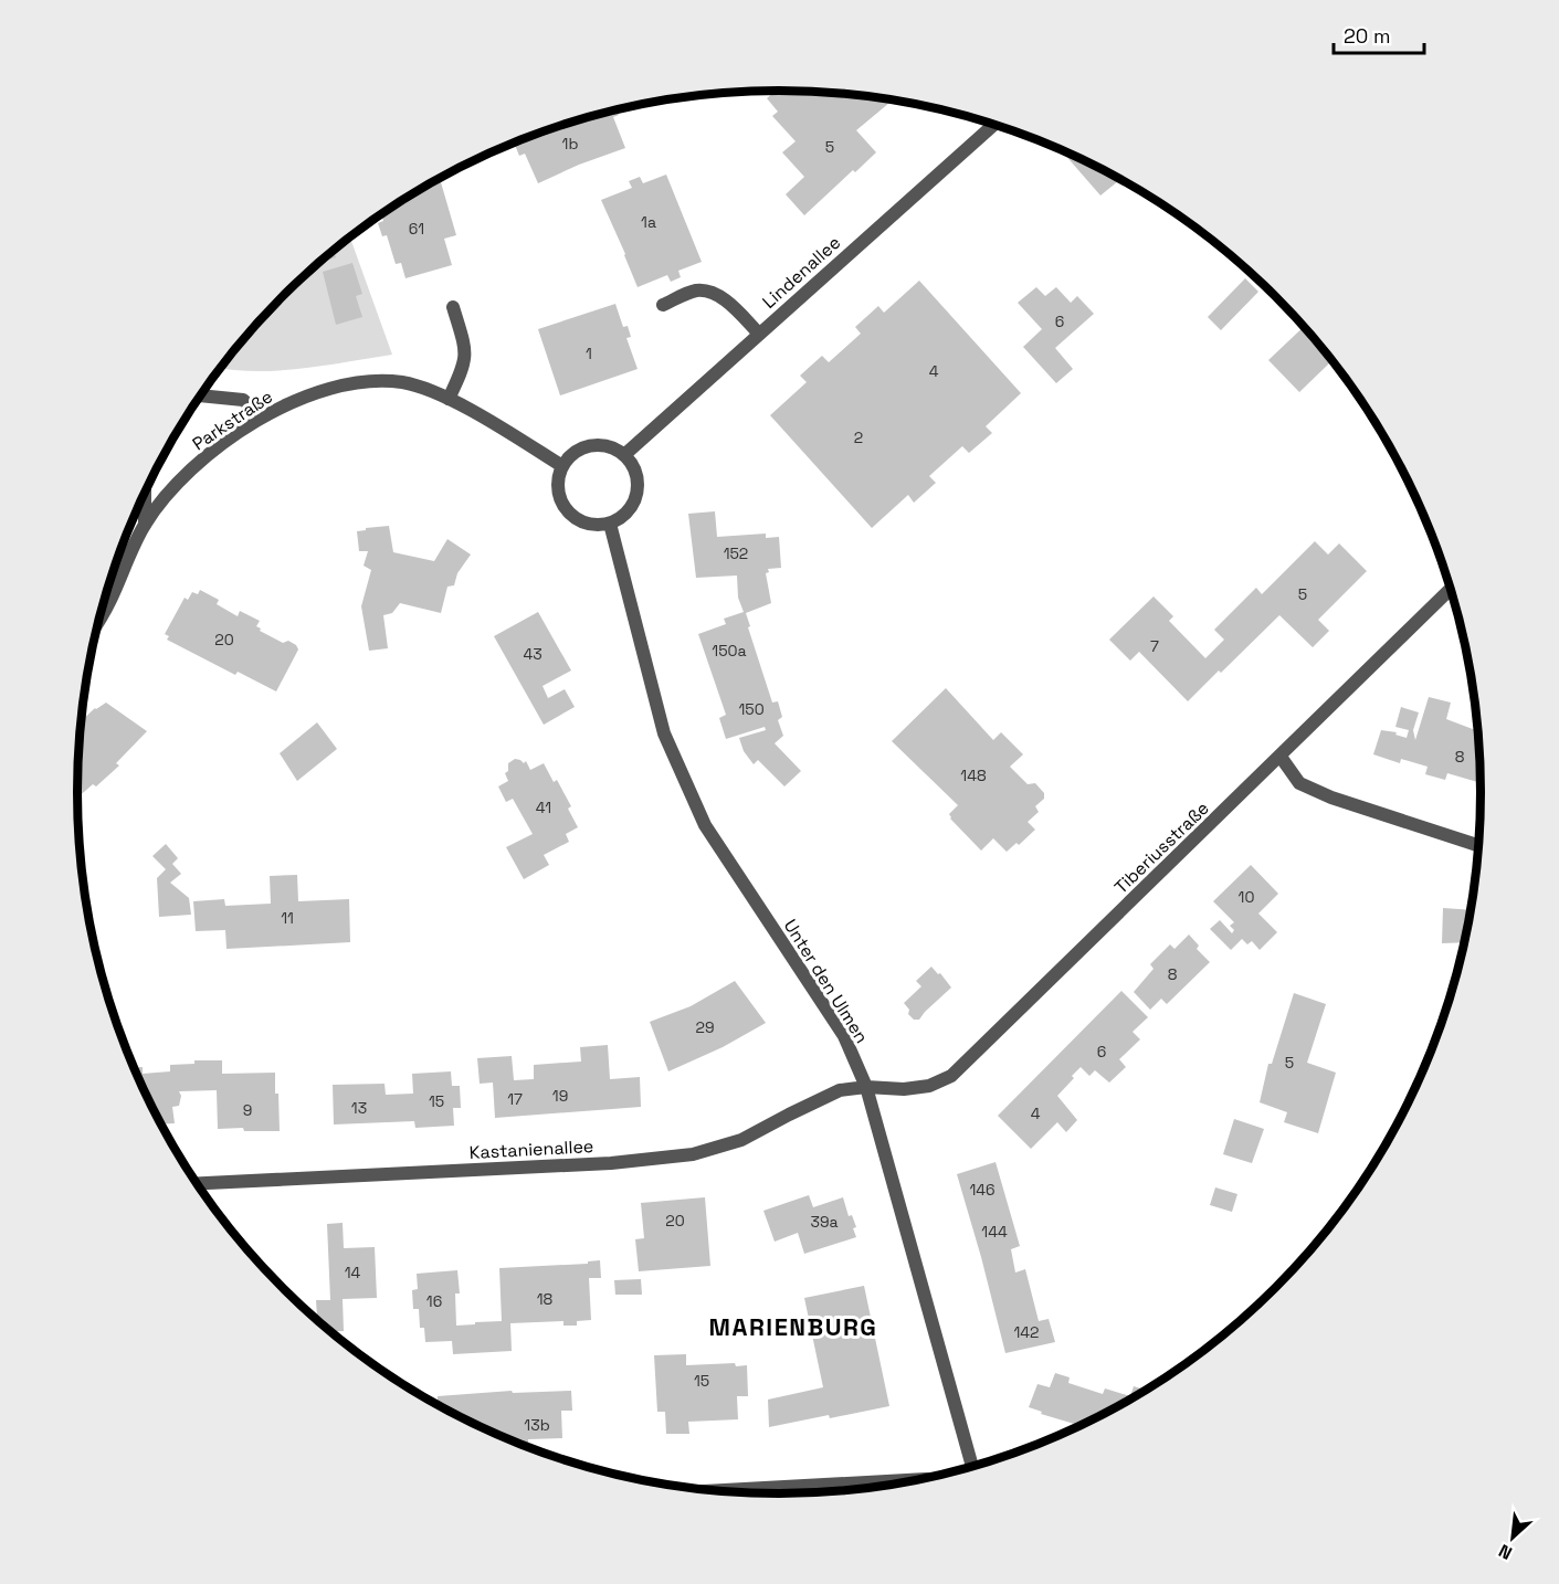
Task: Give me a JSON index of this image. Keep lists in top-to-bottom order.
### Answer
{
  "streets": {
    "street": [
      "Lindenallee",
      "Parkstraße",
      "Tiberiusstraße",
      "Unter den Ulmen",
      "Kastanienallee"
    ]
  },
  "crossings": [
    ["Lindenallee", "Parkstraße"],
    ["Lindenallee", "Unter den Ulmen"],
    ["Parkstraße", "Unter den Ulmen"],
    ["Tiberiusstraße", "Unter den Ulmen"],
    ["Tiberiusstraße", "Kastanienallee"],
    ["Unter den Ulmen", "Kastanienallee"]
  ],
  "districts": ["MARIENBURG"],
  "house_numbers": [
    "1b",
    "5",
    "1a",
    "61",
    "6",
    "1",
    "4",
    "2",
    "152",
    "5",
    "20",
    "7",
    "150a",
    "43",
    "150",
    "8",
    "148",
    "41",
    "10",
    "11",
    "8",
    "29",
    "6",
    "5",
    "19",
    "17",
    "15",
    "13",
    "9",
    "4",
    "146",
    "20",
    "39a",
    "144",
    "14",
    "18",
    "16",
    "142",
    "15",
    "13b"
  ],
  "scale_bar": "20 m",
  "north": "bottom left"
}
